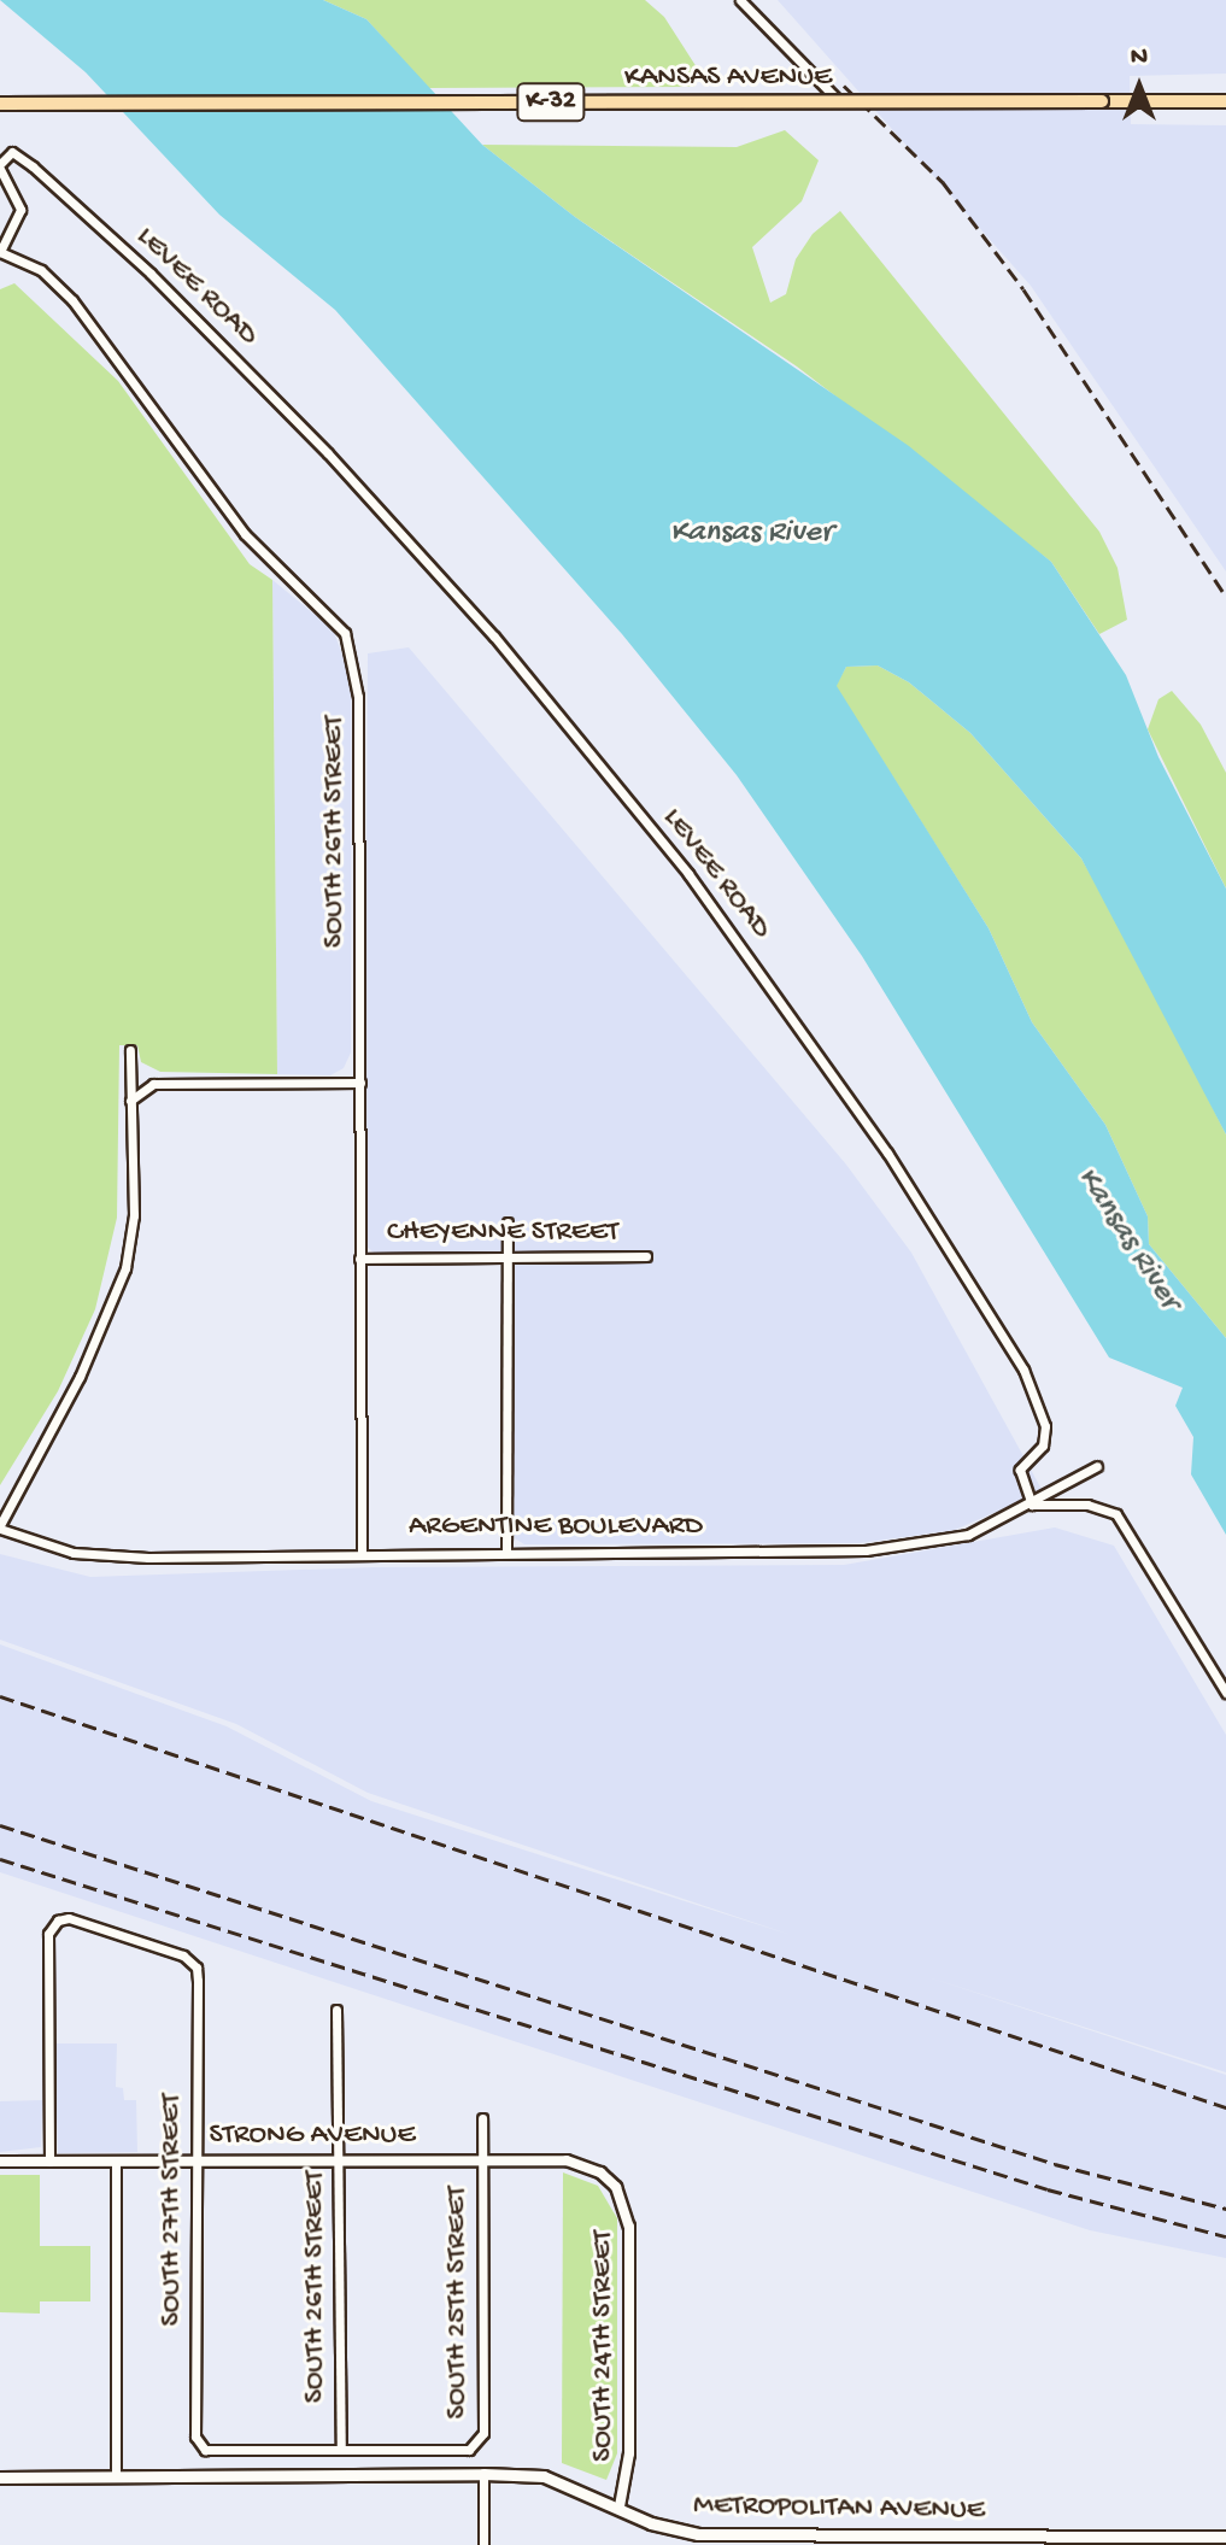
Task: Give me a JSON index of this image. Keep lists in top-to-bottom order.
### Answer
{
  "streets": {
    "main road": ["KANSAS AVENUE", "K-32", "METROPOLITAN AVENUE"],
    "street": [
      "LEVEE ROAD",
      "SOUTH 26TH STREET",
      "CHEYENNE STREET",
      "ARGENTINE BOULEVARD",
      "STRONG AVENUE",
      "SOUTH 27TH STREET",
      "SOUTH 25TH STREET",
      "SOUTH 24TH STREET"
    ]
  },
  "crossings": [
    ["LEVEE ROAD", "SOUTH 26TH STREET"],
    ["LEVEE ROAD", "ARGENTINE BOULEVARD"],
    ["SOUTH 26TH STREET", "CHEYENNE STREET"],
    ["SOUTH 26TH STREET", "ARGENTINE BOULEVARD"],
    ["SOUTH 26TH STREET", "STRONG AVENUE"],
    ["SOUTH 26TH STREET", "SOUTH 27TH STREET"],
    ["SOUTH 26TH STREET", "SOUTH 25TH STREET"],
    ["STRONG AVENUE", "SOUTH 27TH STREET"],
    ["STRONG AVENUE", "SOUTH 25TH STREET"],
    ["STRONG AVENUE", "SOUTH 24TH STREET"],
    ["SOUTH 27TH STREET", "SOUTH 25TH STREET"],
    ["SOUTH 24TH STREET", "METROPOLITAN AVENUE"]
  ],
  "water": ["Kansas River"],
  "north": "top"
}
